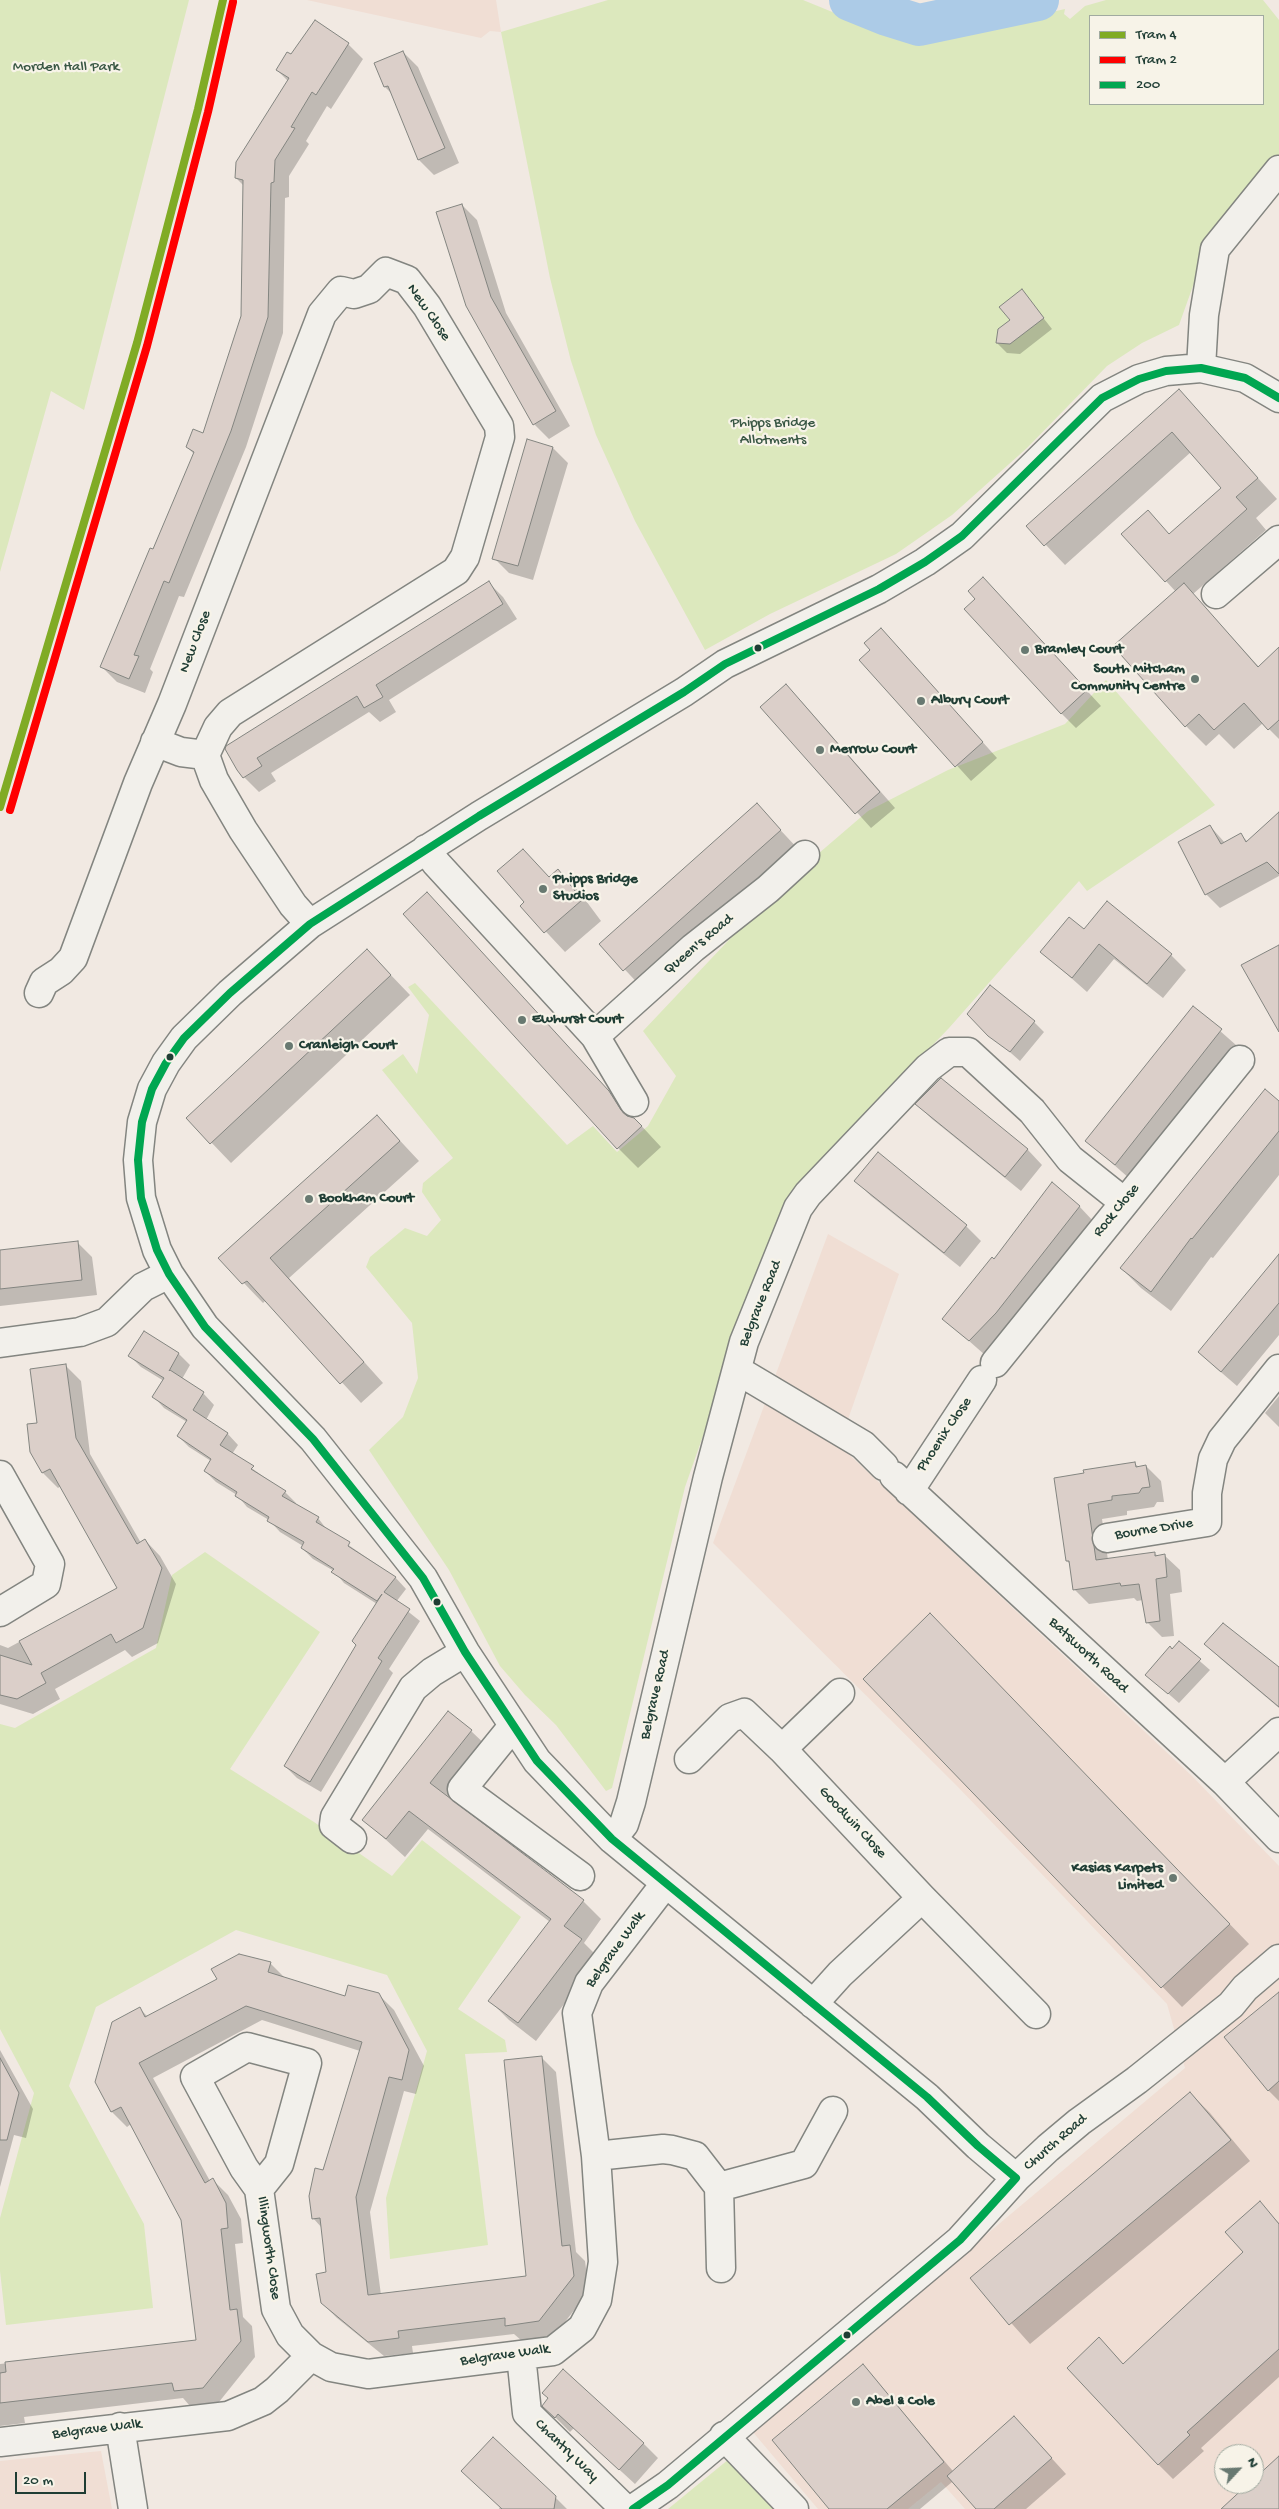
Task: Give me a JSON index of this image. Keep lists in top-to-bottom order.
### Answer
{
  "streets": {
    "street": [
      "New Close",
      "Queen's Road",
      "Rock Close",
      "Belgrave Road",
      "Phoenix Close",
      "Bourne Drive",
      "Batsworth Road",
      "Goodwin Close",
      "Belgrave Walk",
      "Church Road",
      "Illingworth Close",
      "Chantry Way"
    ]
  },
  "crossings": [
    ["Rock Close", "Belgrave Road"],
    ["Rock Close", "Phoenix Close"],
    ["Belgrave Road", "Batsworth Road"],
    ["Phoenix Close", "Batsworth Road"],
    ["Belgrave Walk", "Illingworth Close"],
    ["Belgrave Walk", "Chantry Way"]
  ],
  "parks": ["Morden Hall Park", "Phipps Bridge Allotments"],
  "places": [
    "Bramley Court",
    "South Mitcham Community Centre",
    "Albury Court",
    "Merrow Court",
    "Phipps Bridge Studios",
    "Ewhurst Court",
    "Cranleigh Court",
    "Bookham Court",
    "Kasias Karpets Limited",
    "Abel & Cole"
  ],
  "lines": ["tram line 4", "tram line 2", "transit line 200"],
  "legend": ["Tram 4", "Tram 2", "200"],
  "scale_bar": "20 m",
  "north": "top right"
}
